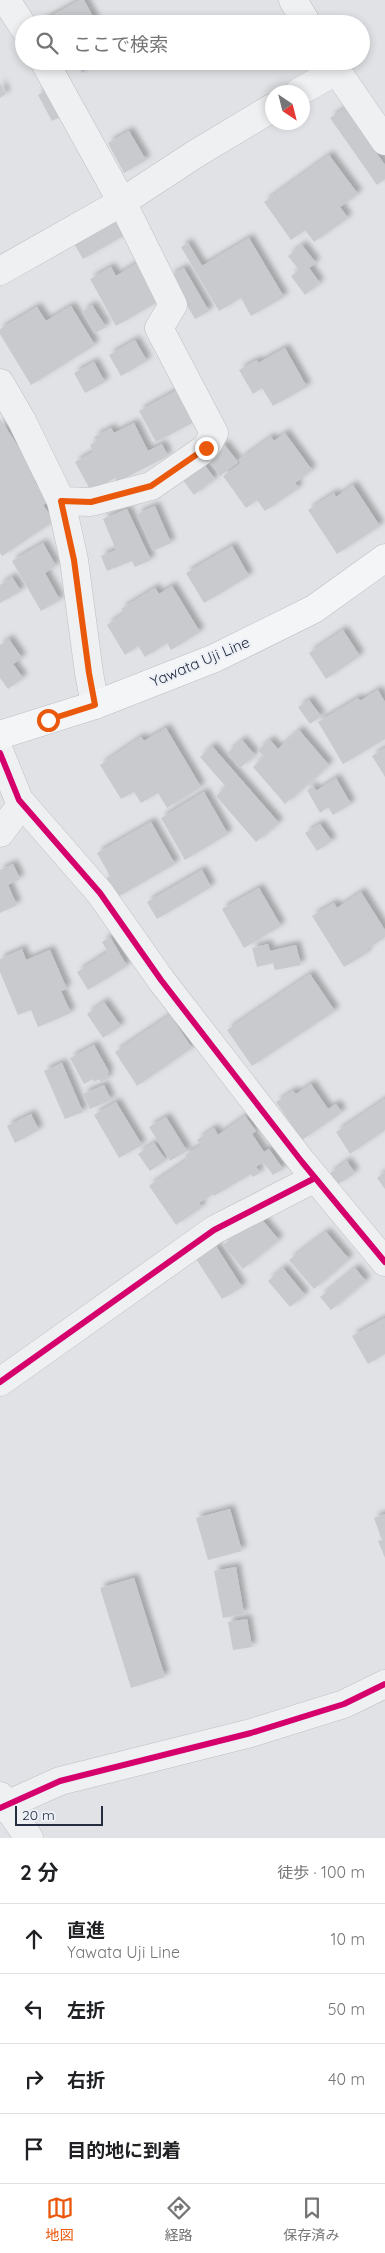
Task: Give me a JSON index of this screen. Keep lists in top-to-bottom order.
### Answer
{
  "streets": {
    "main road": ["Yawata Uji Line"]
  },
  "scale_bar": "20 m",
  "north": "bottom right",
  "page": {
    "search": "ここで検索",
    "scale": "20 m",
    "heading": ["2 分", "徒歩 · 100 m"],
    "list": [
      ["直進", "Yawata Uji Line", "10 m"],
      ["左折", "50 m"],
      ["右折", "40 m"],
      "目的地に到着"
    ],
    "nav": ["地図", "経路", "保存済み"]
  }
}
